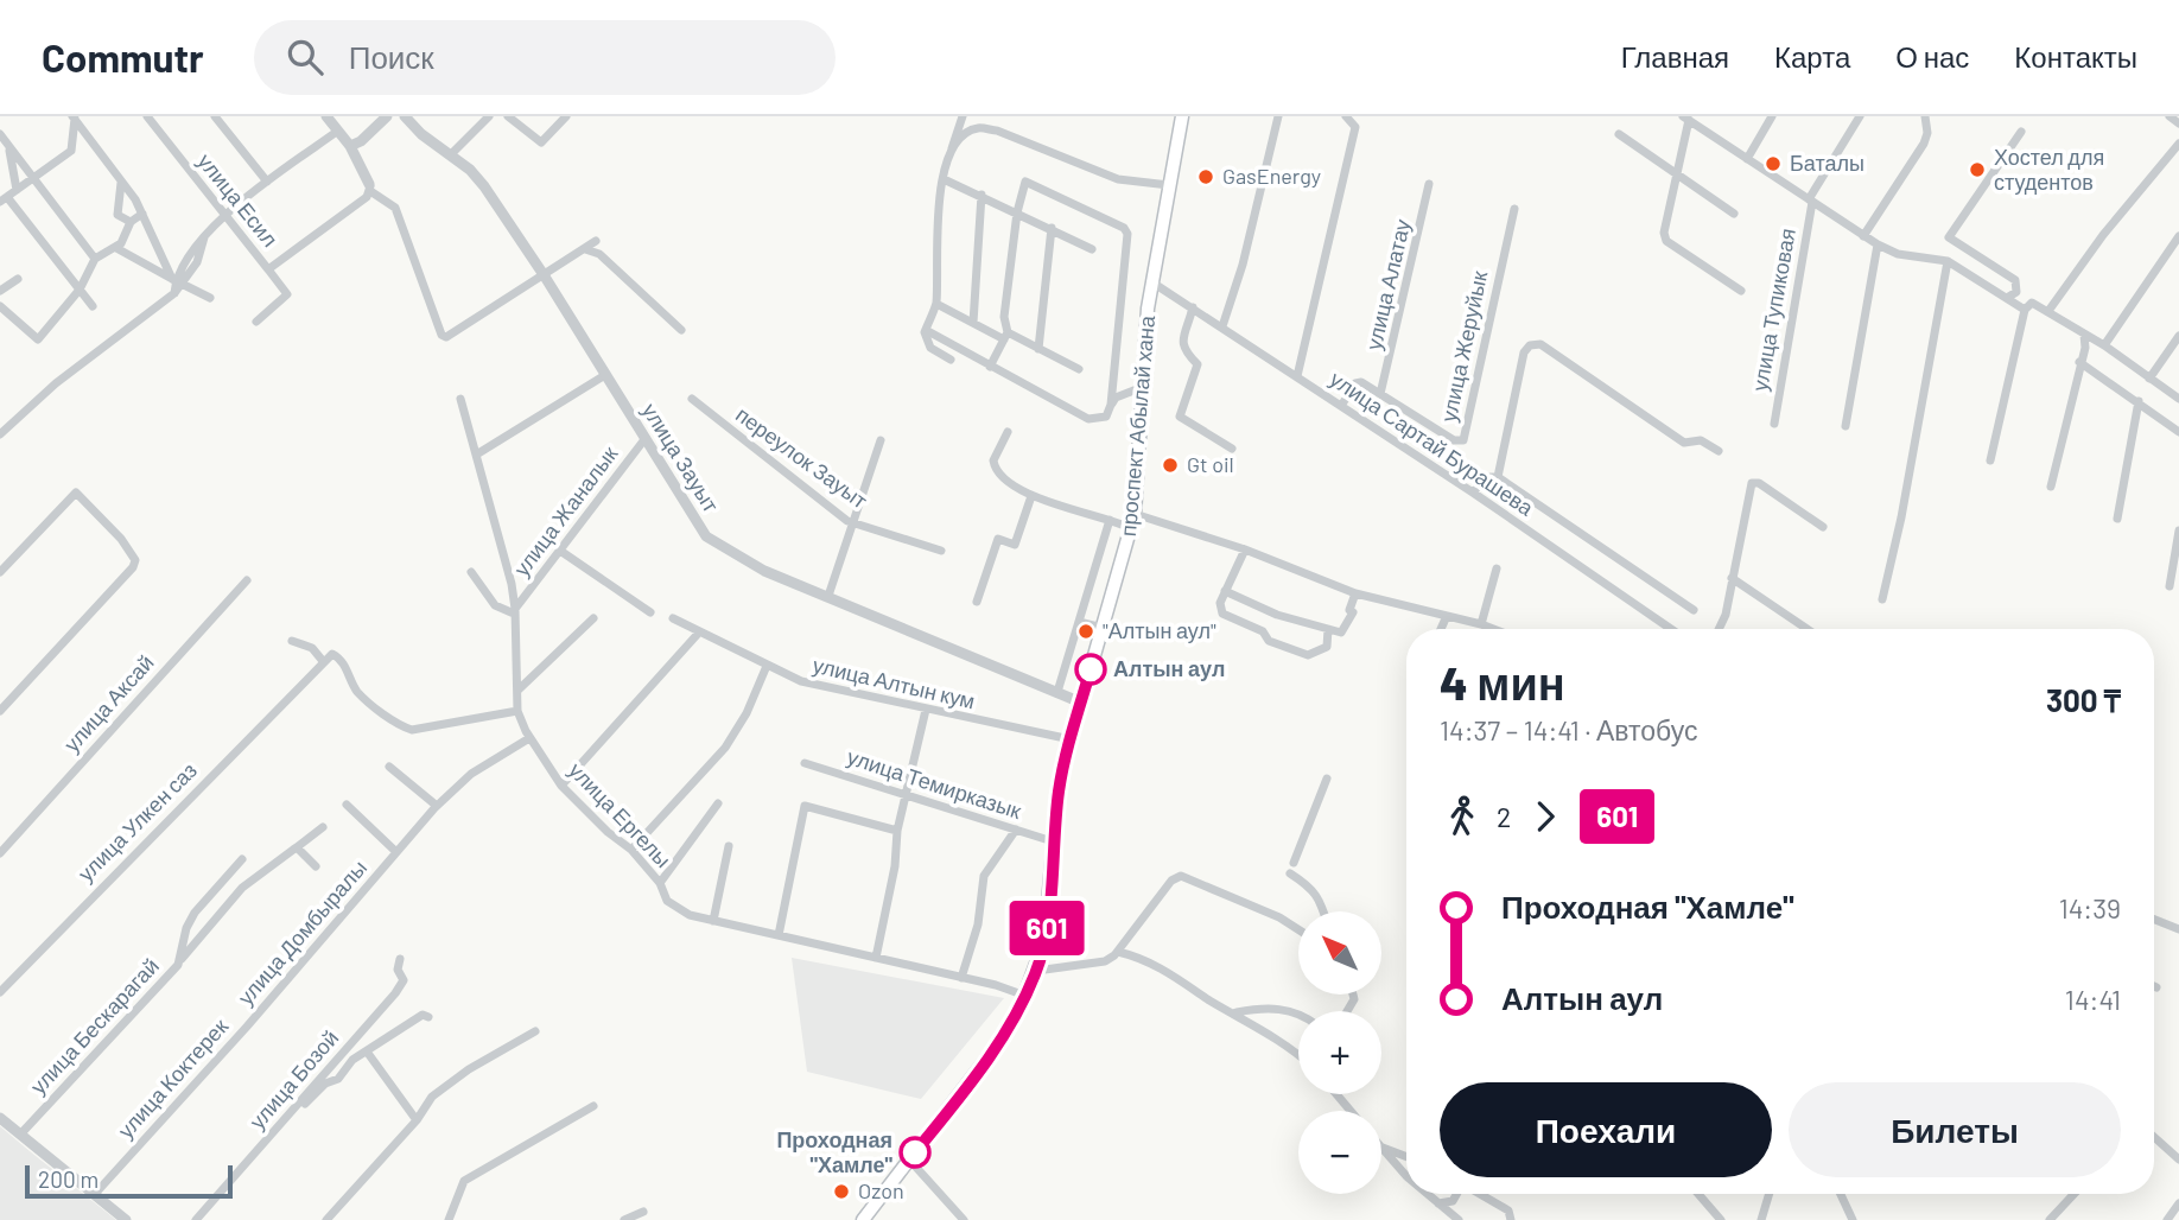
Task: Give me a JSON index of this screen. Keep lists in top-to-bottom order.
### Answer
{
  "streets": {
    "main road": ["проспект Абылай хана"],
    "street": [
      "улица Есил",
      "улица Алатау",
      "улица Тупиковая",
      "улица Жеруйык",
      "улица Сартай Бурашева",
      "улица Зауыт",
      "переулок Зауыт",
      "улица Жаналык",
      "улица Алтын кум",
      "улица Аксай",
      "улица Темирказык",
      "улица Ергелы",
      "улица Улкен саз",
      "улица Домбыралы",
      "улица Бескарагай",
      "улица Коктерек",
      "улица Бозой"
    ]
  },
  "crossings": [
    ["улица Алатау", "улица Жеруйык"],
    ["проспект Абылай хана", "улица Сартай Бурашева"],
    ["проспект Абылай хана", "улица Зауыт"],
    ["проспект Абылай хана", "улица Алтын кум"],
    ["проспект Абылай хана", "улица Темирказык"],
    ["проспект Абылай хана", "улица Ергелы"],
    ["улица Зауыт", "улица Жаналык"],
    ["улица Жаналык", "улица Ергелы"],
    ["улица Ергелы", "улица Домбыралы"],
    ["улица Домбыралы", "улица Коктерек"]
  ],
  "places": [
    "Баталы",
    "Хостел для студентов",
    "GasEnergy",
    "Gt oil",
    "\"Алтын аул\"",
    "Алтын аул",
    "Проходная \"Хамле\"",
    "Ozon"
  ],
  "lines": ["bus line 601"],
  "scale_bar": "200 m",
  "north": "top left",
  "page": {
    "header": "Commutr",
    "search": "Поиск",
    "nav": [
      "Главная",
      "Карта",
      "О нас",
      "Контакты"
    ],
    "on_map": "601",
    "heading": ["4 мин", "14:37 – 14:41 · Автобус", "300 ₸"],
    "legs": ["2", "601"],
    "list": [
      {
        "name": "Проходная \"Хамле\"",
        "value": "14:39"
      },
      {
        "name": "Алтын аул",
        "value": "14:41"
      }
    ],
    "map_buttons": ["+", "−"],
    "buttons": ["Поехали", "Билеты"],
    "scale": "200 m"
  }
}
